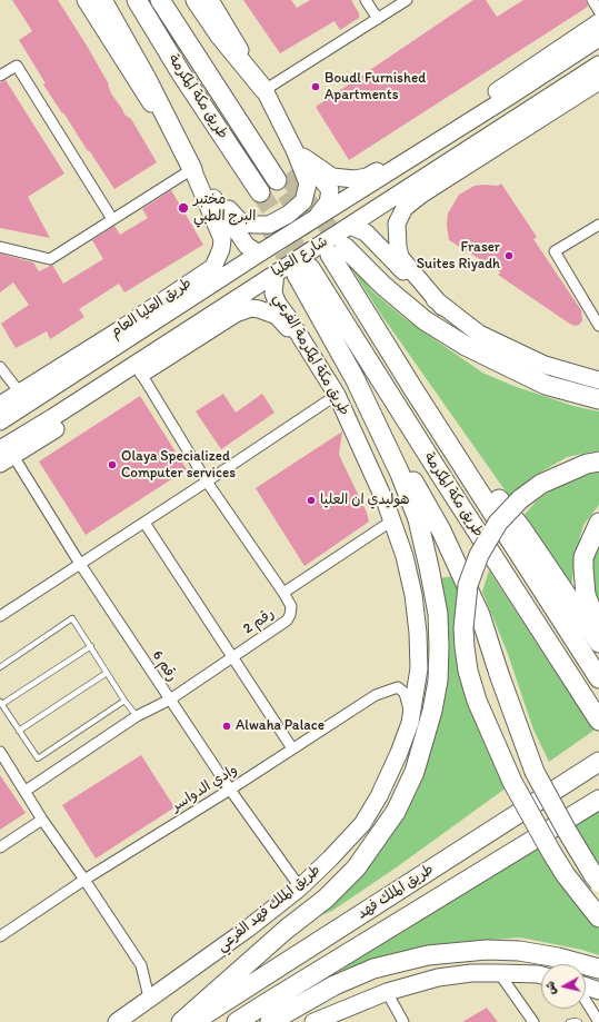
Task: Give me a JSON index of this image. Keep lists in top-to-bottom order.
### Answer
{
  "streets": {
    "highway": ["طريق مكة المكرمة", "طريق الملك فهد"],
    "main road": [
      "شارع العليا",
      "طريق العليا العام",
      "طريق مكة المكرمة الفرعي",
      "طريق الملك فهد الفرعي"
    ],
    "street": ["رقم 2", "رقم 6", "وادي الدواسر"]
  },
  "crossings": [
    ["شارع العليا", "طريق مكة المكرمة الفرعي"],
    ["شارع العليا", "رقم 6"],
    ["طريق مكة المكرمة الفرعي", "وادي الدواسر"],
    ["طريق مكة المكرمة الفرعي", "طريق الملك فهد الفرعي"],
    ["رقم 2", "رقم 6"],
    ["رقم 6", "وادي الدواسر"],
    ["رقم 6", "طريق الملك فهد الفرعي"],
    ["وادي الدواسر", "طريق الملك فهد الفرعي"]
  ],
  "places": [
    "Boudl Furnished Apartments",
    "مختبر البرج الطبي",
    "Fraser Suites Riyadh",
    "Olaya Specialized Computer services",
    "هوليدي ان العليا",
    "Alwaha Palace"
  ],
  "north": "left"
}
